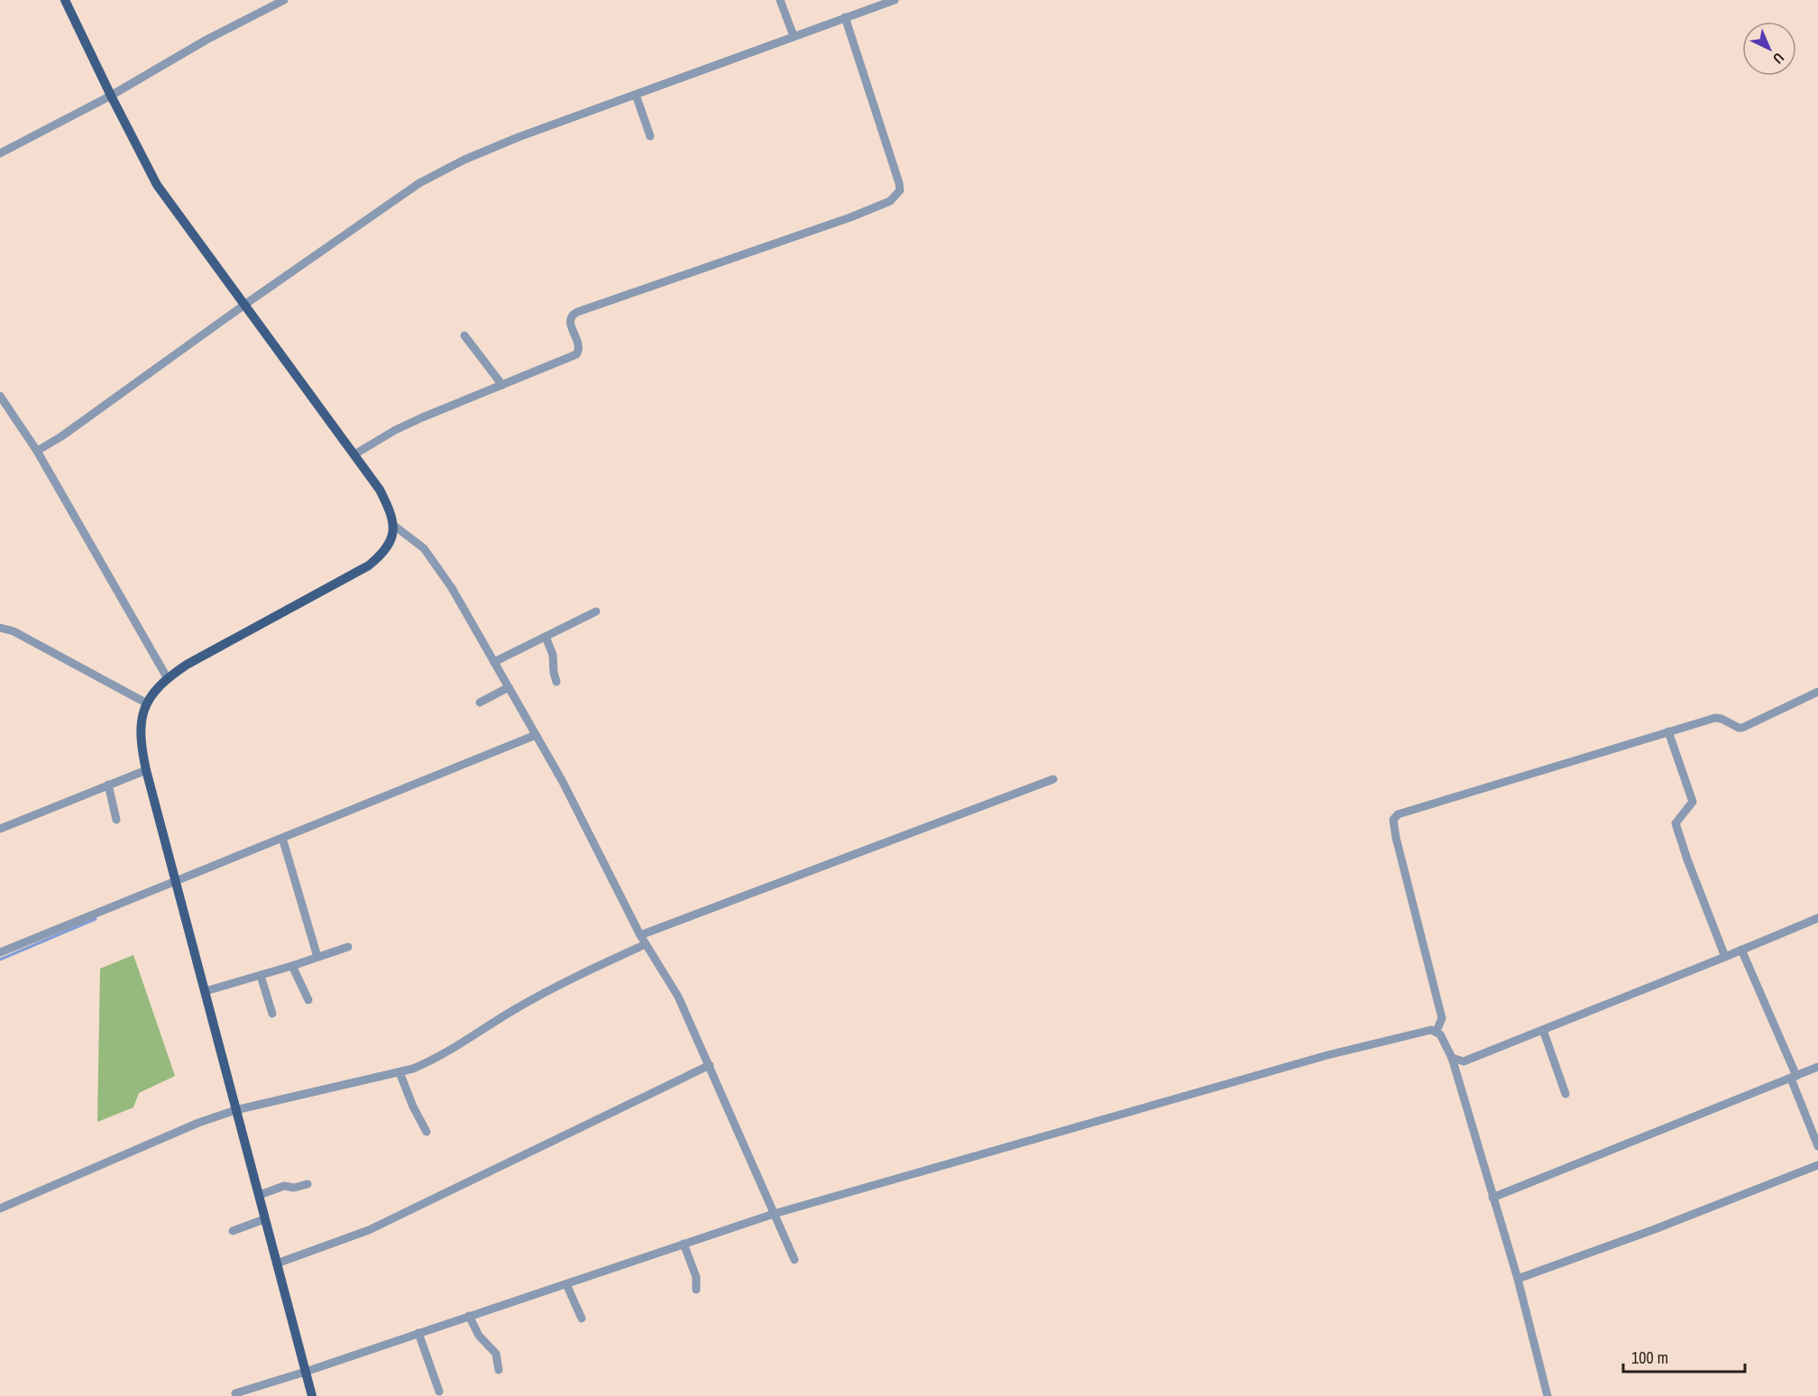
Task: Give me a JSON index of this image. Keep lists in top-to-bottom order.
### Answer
{
  "scale_bar": "100 m",
  "north": "bottom right"
}
